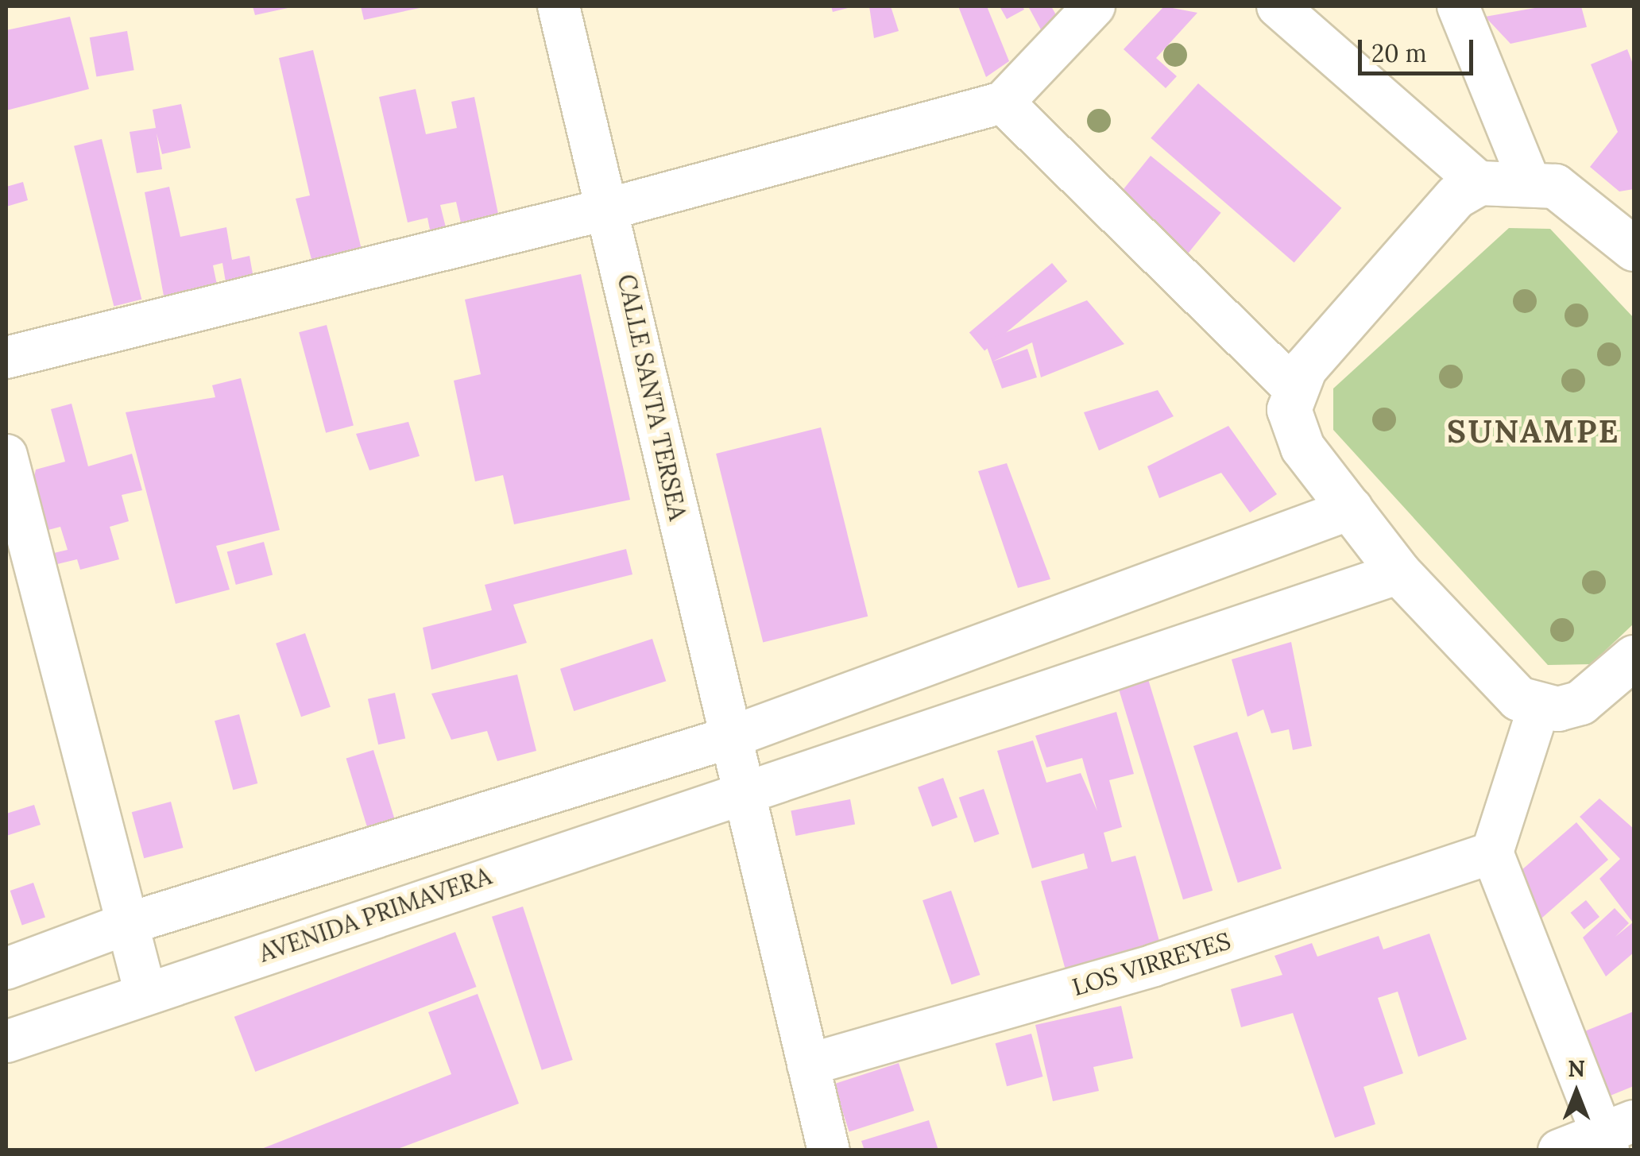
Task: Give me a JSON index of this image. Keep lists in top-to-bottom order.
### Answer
{
  "streets": {
    "street": ["CALLE SANTA TERSEA", "AVENIDA PRIMAVERA", "LOS VIRREYES"]
  },
  "crossings": [
    ["CALLE SANTA TERSEA", "AVENIDA PRIMAVERA"],
    ["CALLE SANTA TERSEA", "LOS VIRREYES"]
  ],
  "districts": ["SUNAMPE"],
  "scale_bar": "20 m",
  "north": "top"
}
